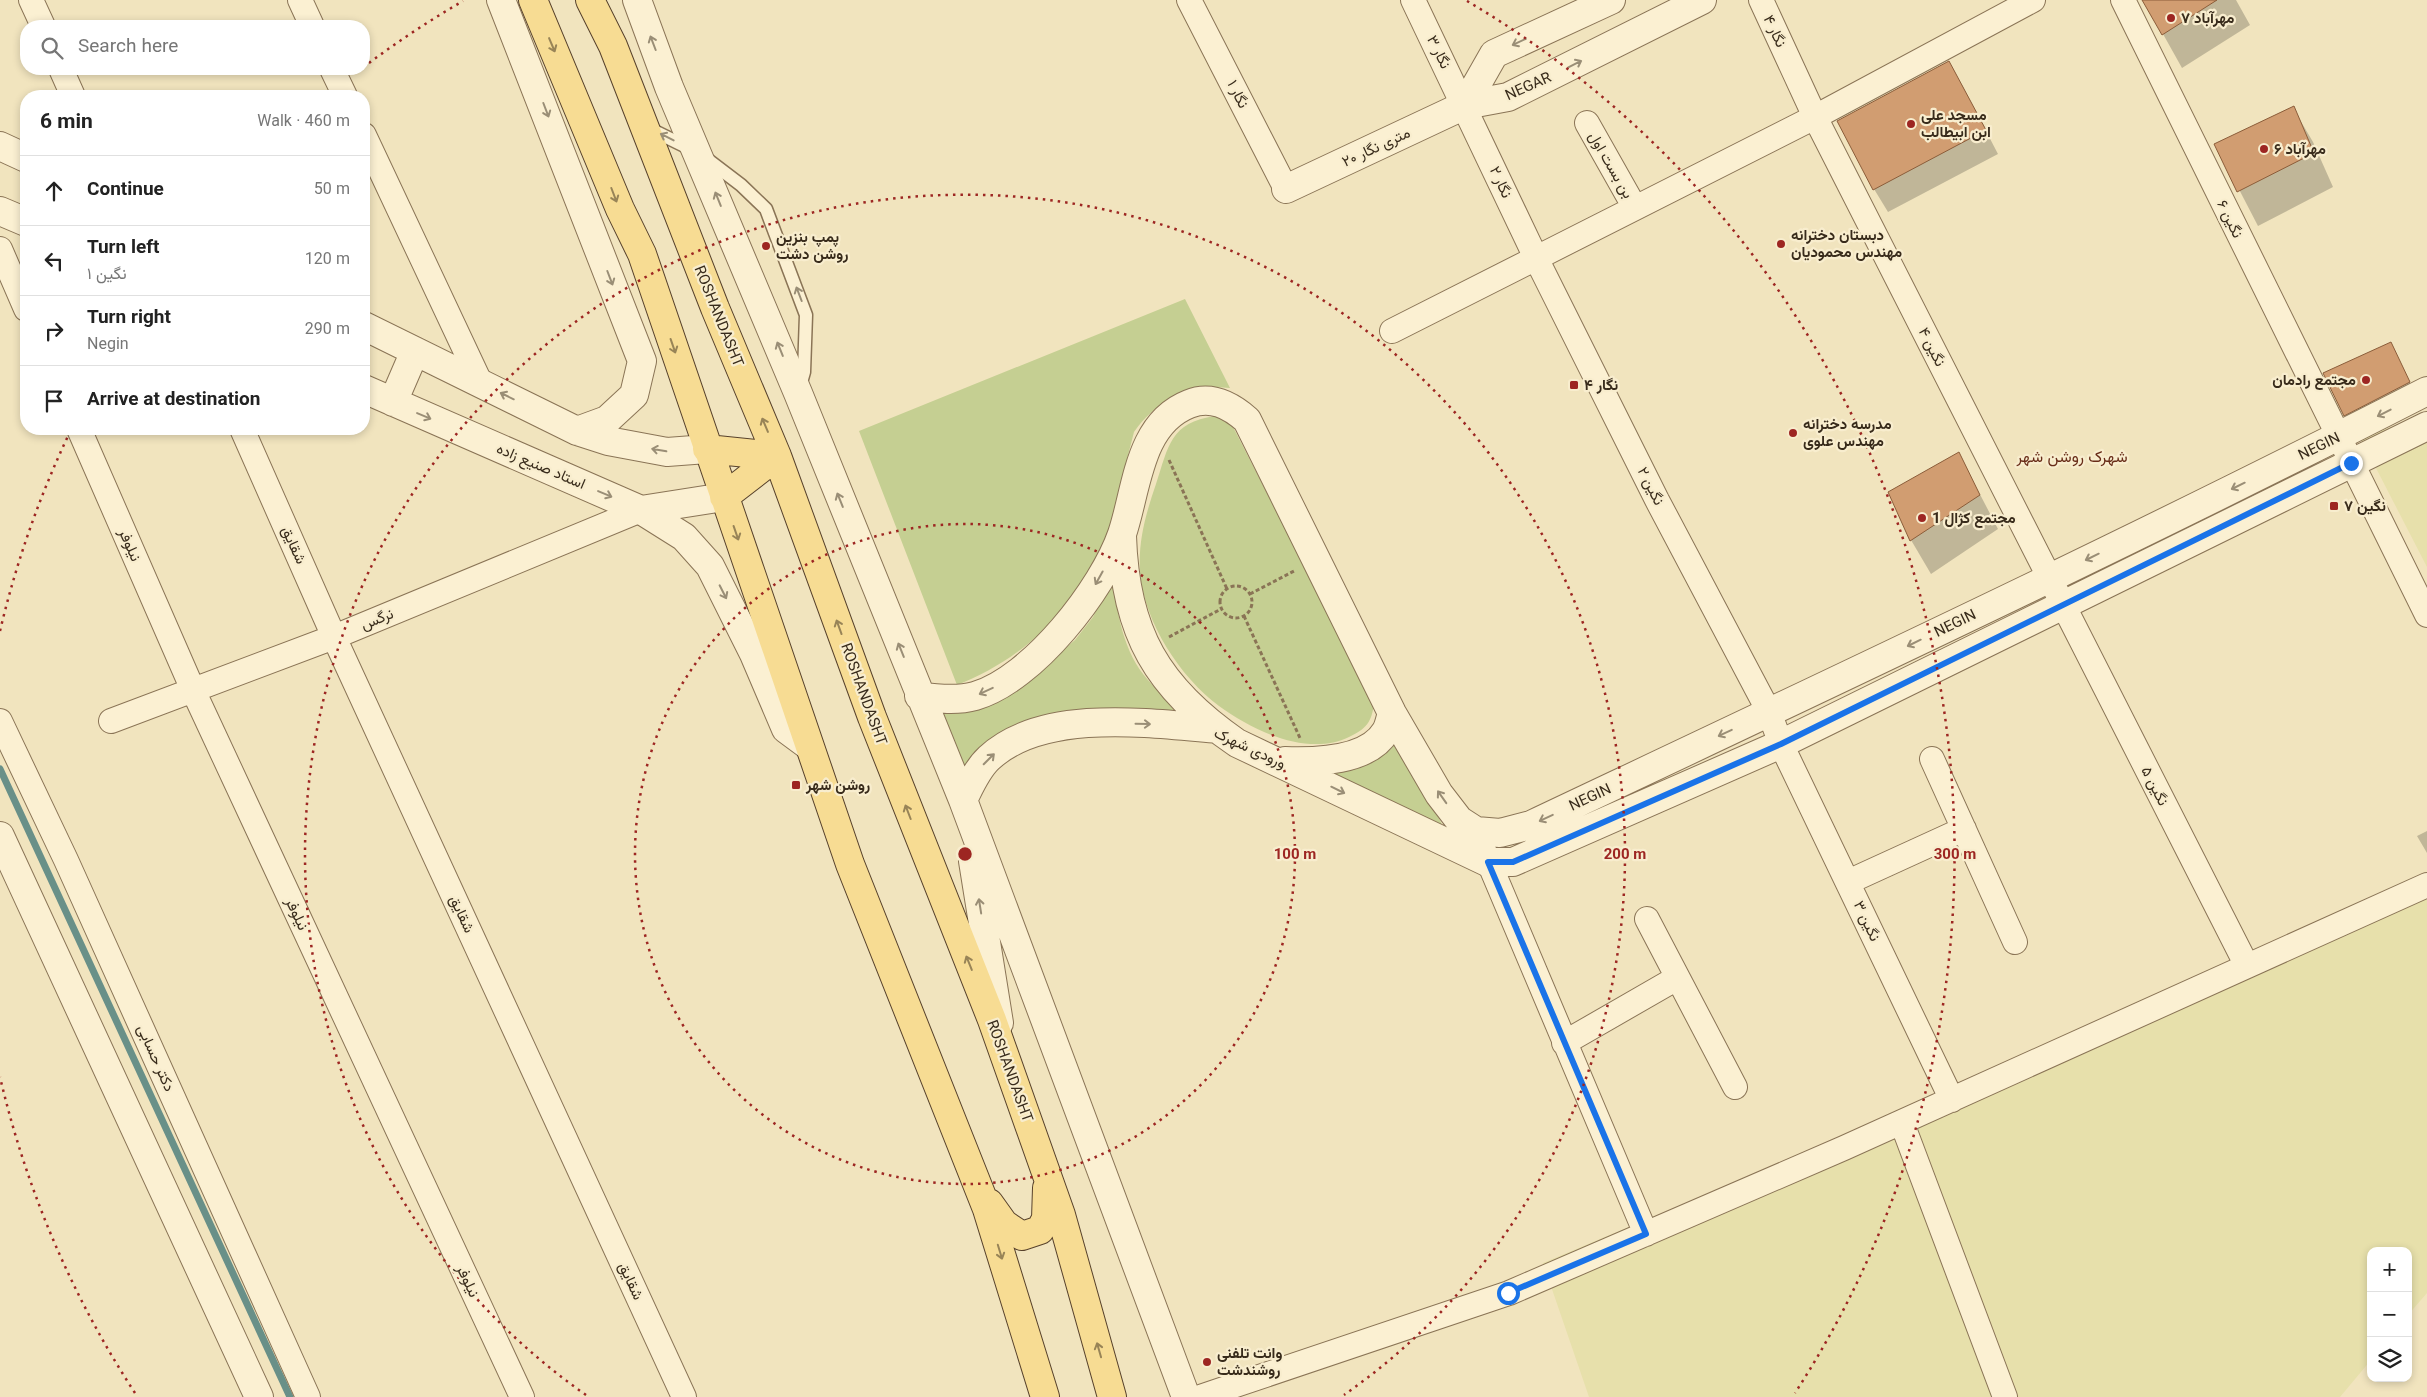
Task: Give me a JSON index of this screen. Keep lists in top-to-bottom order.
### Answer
{
  "streets": {
    "main road": ["ROSHANDASHT"],
    "street": [
      "نگار ۴",
      "نگار ۳",
      "NEGAR",
      "نگار ۱",
      "۲۰ متری نگار",
      "بن بست اول",
      "نگار ۲",
      "نگین ۶",
      "نگین ۴",
      "NEGIN",
      "استاد صنیع زاده",
      "نگین ۲",
      "نیلوفر",
      "شقایق",
      "نرگس",
      "ورودی شهرک",
      "نگین ۵",
      "نگین ۳",
      "دکتر حسابی"
    ]
  },
  "crossings": [
    ["نگار ۴", "نگین ۴"],
    ["نگار ۳", "NEGAR"],
    ["نگار ۳", "۲۰ متری نگار"],
    ["نگار ۳", "نگار ۲"],
    ["NEGAR", "۲۰ متری نگار"],
    ["NEGAR", "نگار ۲"],
    ["نگار ۱", "۲۰ متری نگار"],
    ["۲۰ متری نگار", "نگار ۲"],
    ["نگار ۲", "نگین ۲"],
    ["نگین ۶", "NEGIN"],
    ["نگین ۴", "NEGIN"],
    ["نگین ۴", "نگین ۵"],
    ["NEGIN", "نگین ۲"],
    ["NEGIN", "ورودی شهرک"],
    ["NEGIN", "نگین ۵"],
    ["NEGIN", "نگین ۳"],
    ["استاد صنیع زاده", "نرگس"],
    ["نگین ۲", "نگین ۳"],
    ["نیلوفر", "نرگس"],
    ["شقایق", "نرگس"]
  ],
  "one_way": ["ورودی شهرک"],
  "districts": ["شهرک روشن شهر"],
  "places": {
    "other": [
      "مهرآباد ۷",
      "مسجد علی ابن ابیطالب",
      "مهرآباد ۶",
      "دبستان دخترانه مهندس محمودیان",
      "پمپ بنزین روشن دشت",
      "مجتمع رادمان",
      "مدرسه دخترانه مهندس علوی",
      "مجتمع کژال 1",
      "وانت تلفنی روشندشت"
    ],
    "transit": ["نگار ۴", "نگین ۷", "روشن شهر"]
  },
  "page": {
    "search": "Search here",
    "heading": ["6 min", "Walk · 460 m"],
    "list": [
      ["Continue", "50 m"],
      ["Turn left", "نگین ۱", "120 m"],
      ["Turn right", "Negin", "290 m"],
      "Arrive at destination"
    ],
    "map_buttons": ["+", "−"]
  },
  "rings": ["100 m", "200 m", "300 m"]
}
